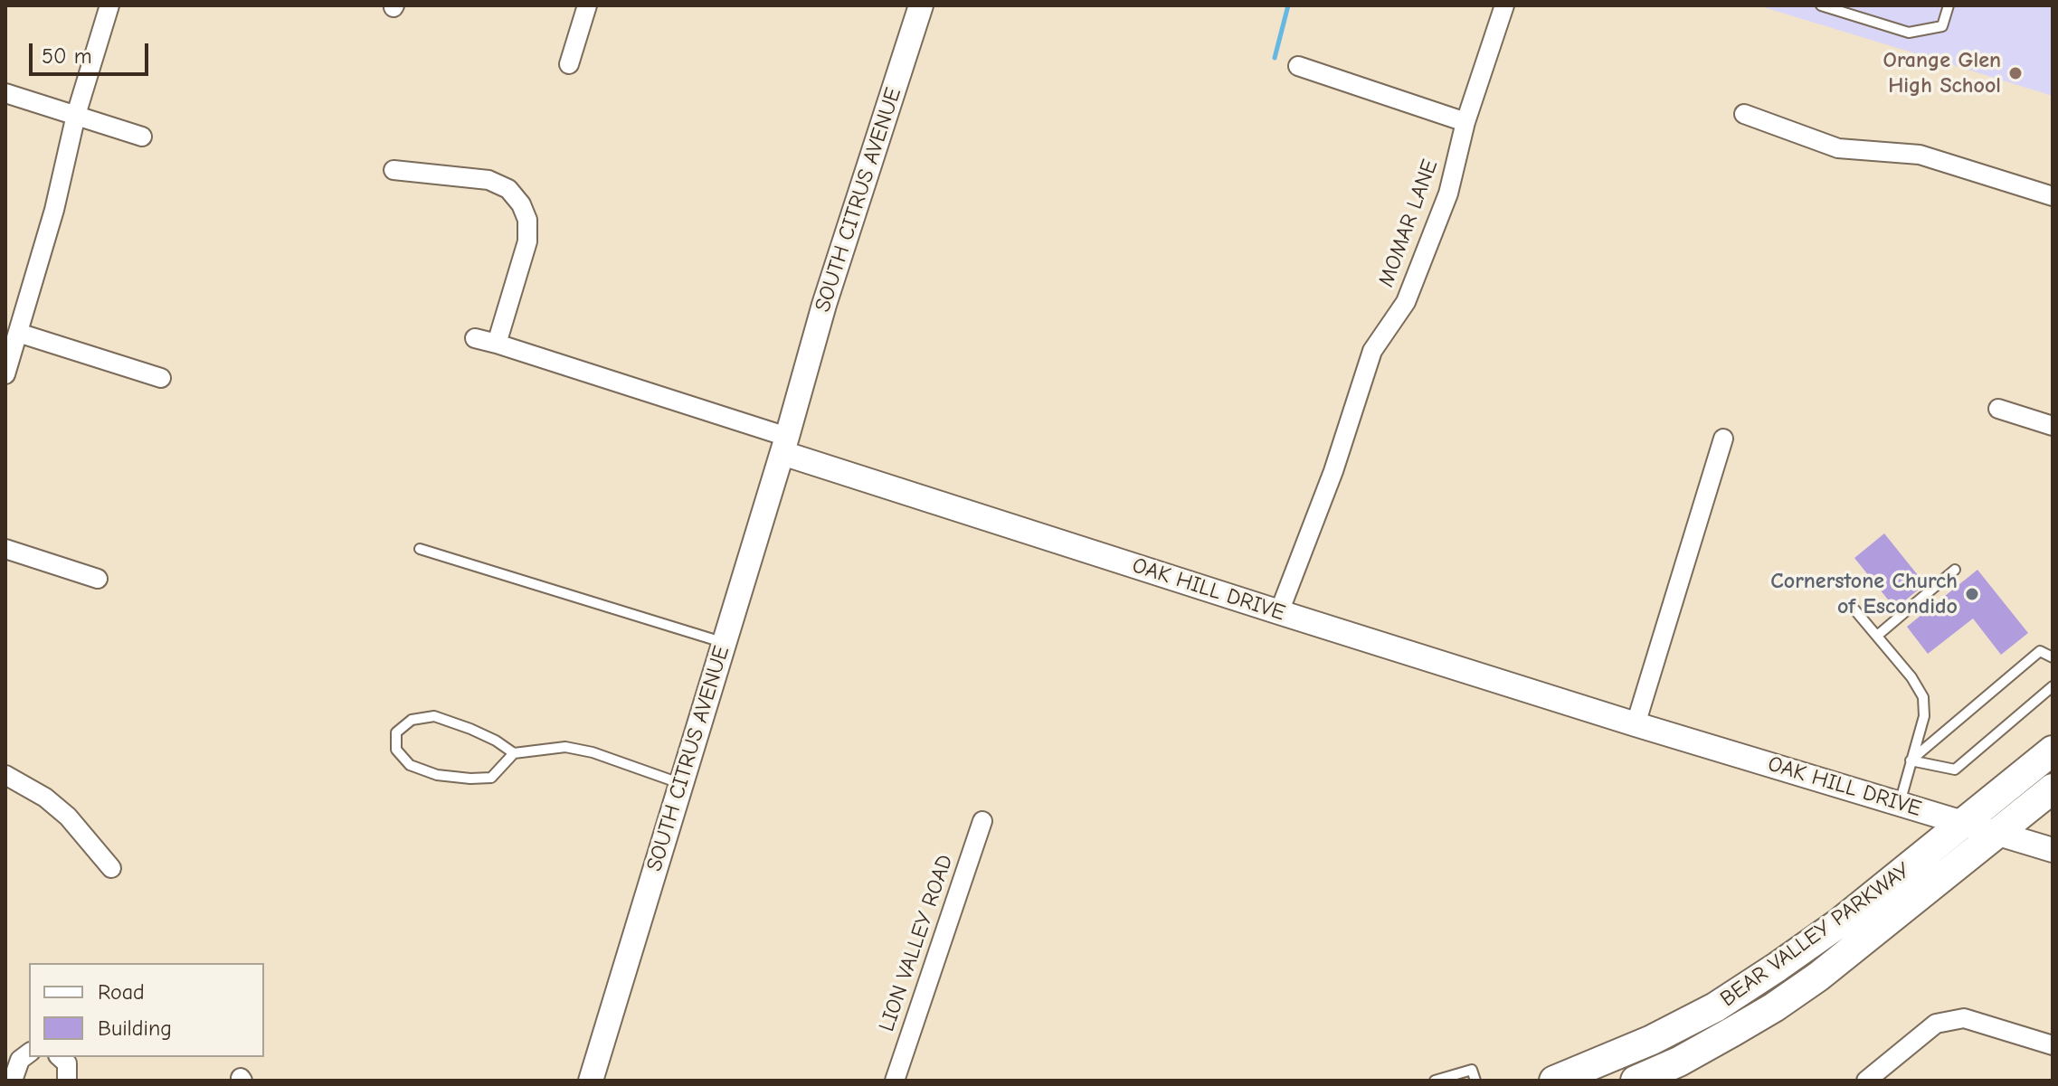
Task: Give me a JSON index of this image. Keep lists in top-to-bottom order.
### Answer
{
  "streets": {
    "main road": ["BEAR VALLEY PARKWAY"],
    "street": [
      "SOUTH CITRUS AVENUE",
      "MOMAR LANE",
      "OAK HILL DRIVE",
      "LION VALLEY ROAD"
    ]
  },
  "crossings": [
    ["SOUTH CITRUS AVENUE", "OAK HILL DRIVE"],
    ["MOMAR LANE", "OAK HILL DRIVE"],
    ["OAK HILL DRIVE", "BEAR VALLEY PARKWAY"]
  ],
  "places": ["Orange Glen High School", "Cornerstone Church of Escondido"],
  "legend": ["Road", "Building"],
  "scale_bar": "50 m"
}
